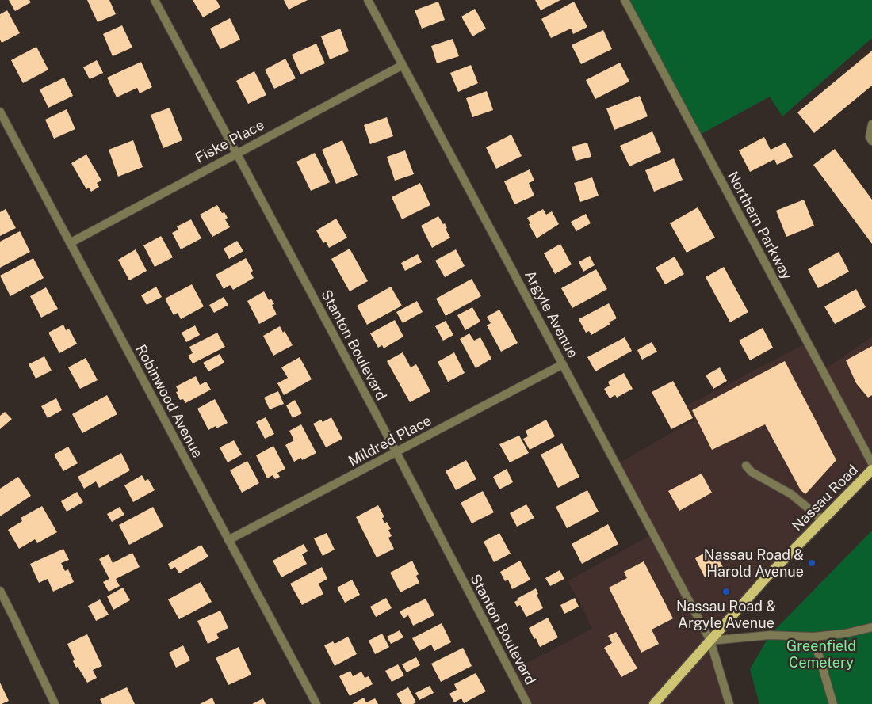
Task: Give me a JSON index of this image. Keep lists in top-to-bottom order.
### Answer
{
  "streets": {
    "main road": ["Nassau Road"],
    "street": [
      "Fiske Place",
      "Northern Parkway",
      "Argyle Avenue",
      "Stanton Boulevard",
      "Robinwood Avenue",
      "Mildred Place"
    ]
  },
  "crossings": [
    ["Fiske Place", "Argyle Avenue"],
    ["Fiske Place", "Stanton Boulevard"],
    ["Fiske Place", "Robinwood Avenue"],
    ["Argyle Avenue", "Mildred Place"],
    ["Argyle Avenue", "Nassau Road"],
    ["Stanton Boulevard", "Mildred Place"],
    ["Robinwood Avenue", "Mildred Place"]
  ],
  "parks": ["Greenfield Cemetery"],
  "places": ["Nassau Road & Harold Avenue", "Nassau Road & Argyle Avenue"]
}
